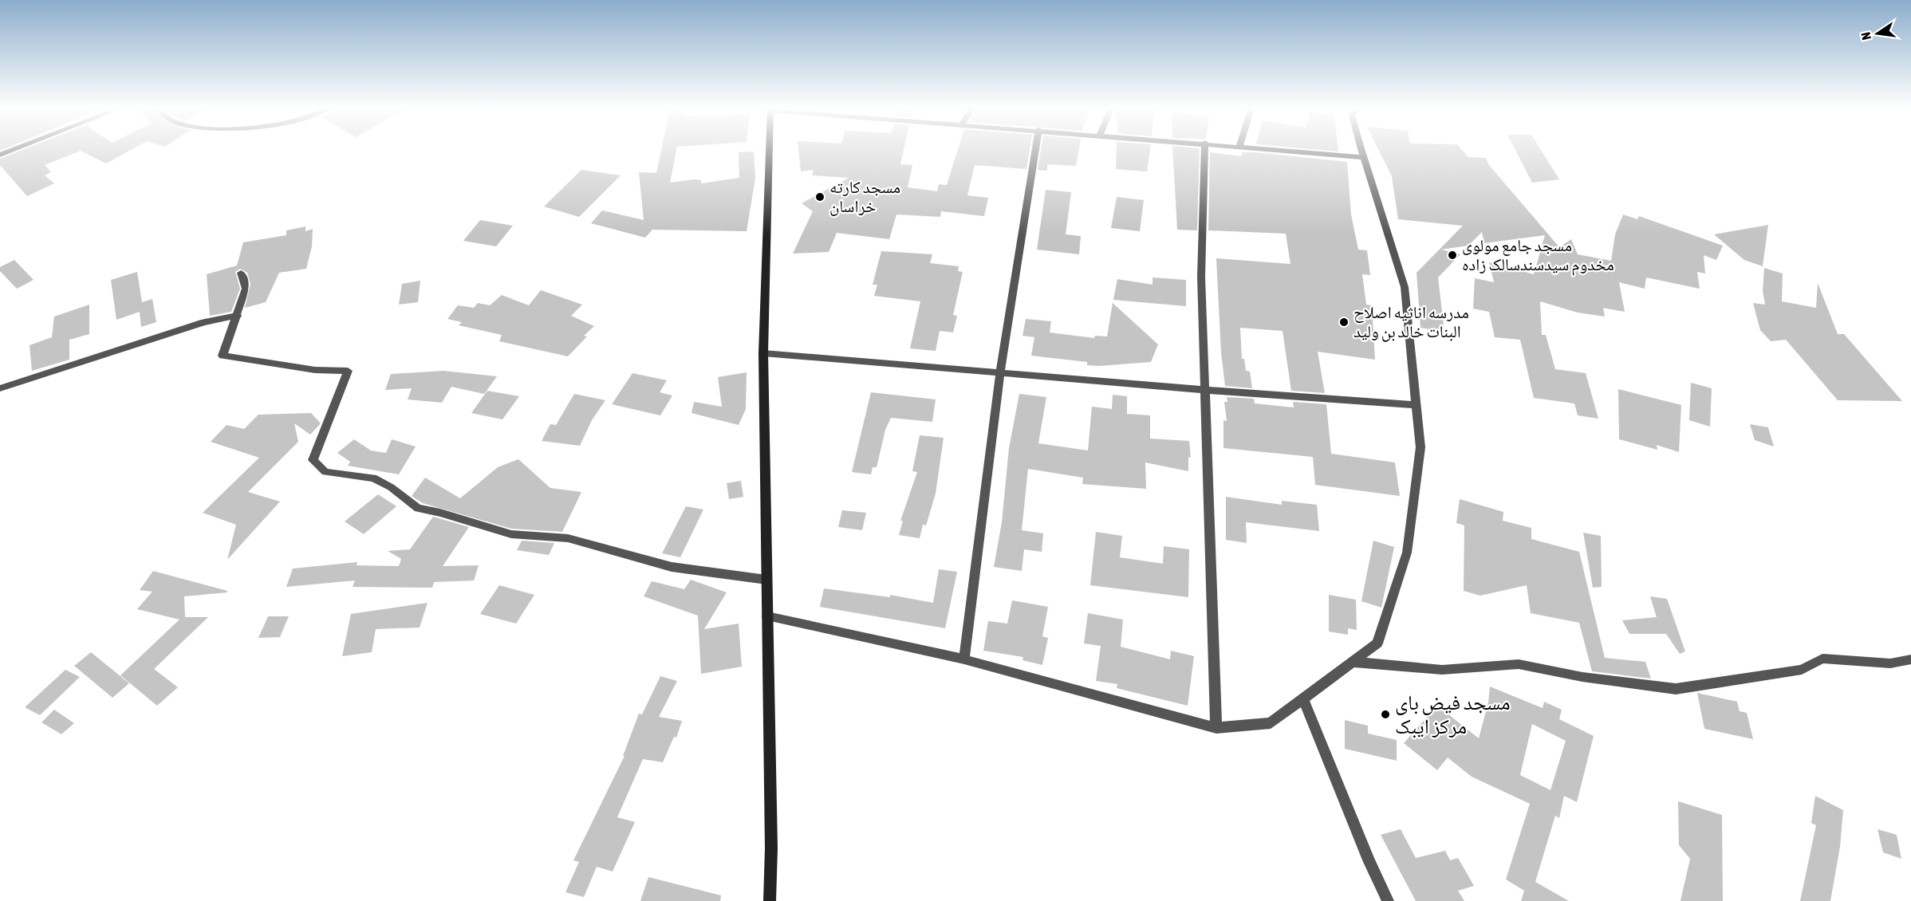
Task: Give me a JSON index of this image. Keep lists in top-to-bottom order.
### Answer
{
  "places": [
    "مسجد کارته خراسان",
    "مسجد جامع مولوی مخدوم سیدسندسالک زاده",
    "مدرسه اناثیه اصلاح البنات خالد بن ولید",
    "مسجد فیض بای مرکز ایبک"
  ],
  "north": "left"
}
